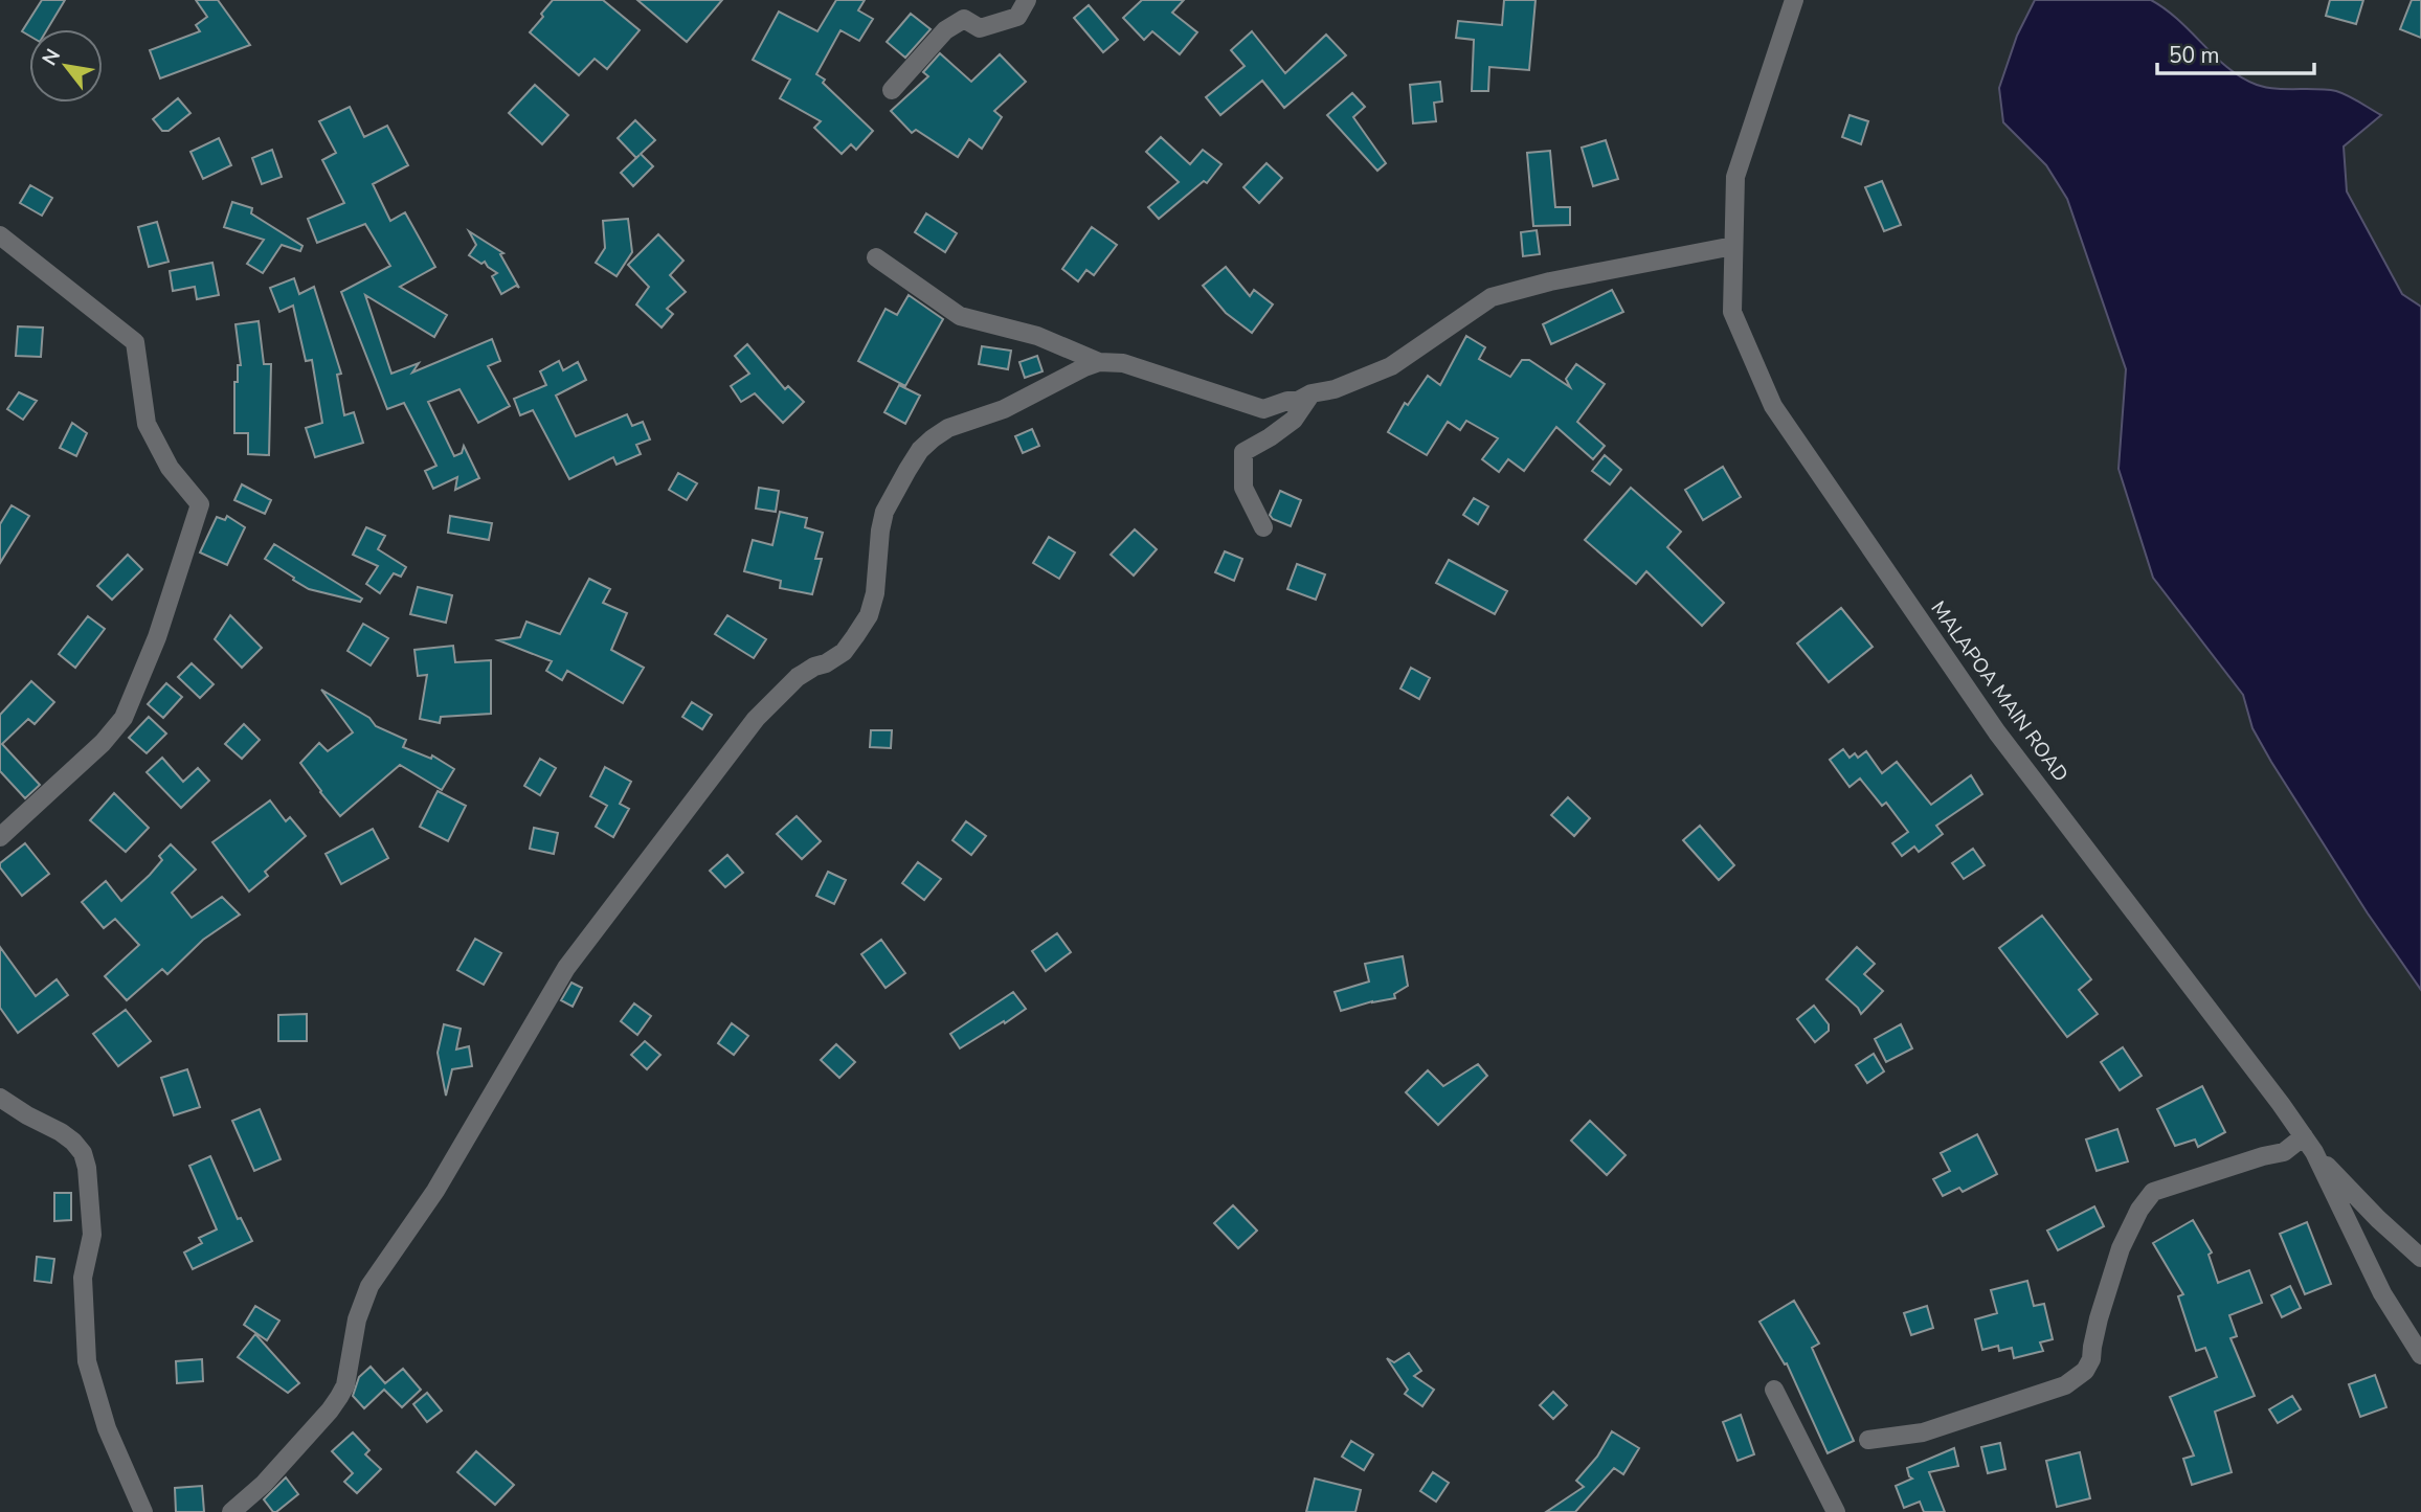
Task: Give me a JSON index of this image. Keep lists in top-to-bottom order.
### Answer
{
  "streets": {
    "street": ["MALAPOA MAIN ROAD"]
  },
  "scale_bar": "50 m",
  "north": "top left"
}
